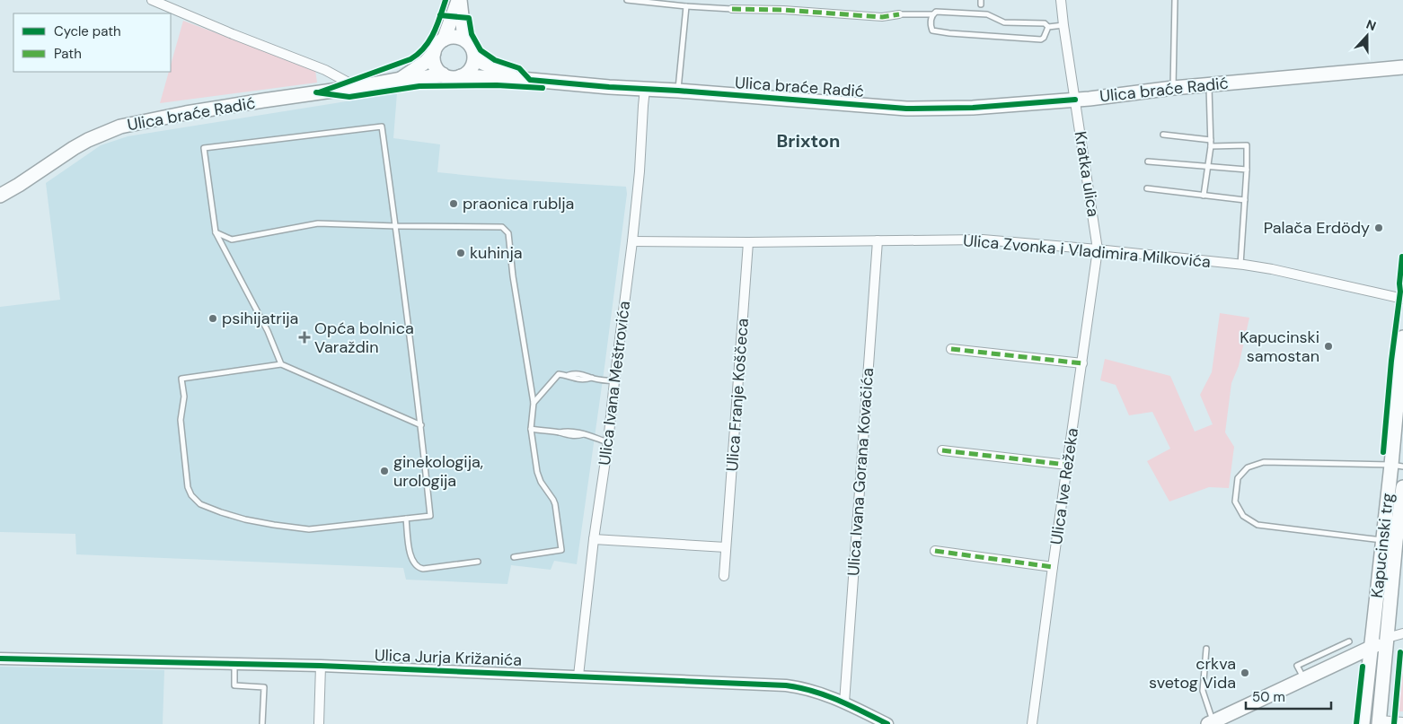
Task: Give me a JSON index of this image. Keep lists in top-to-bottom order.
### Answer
{
  "streets": {
    "main road": ["Ulica braće Radić", "Kapucinski trg"],
    "street": [
      "Kratka ulica",
      "Ulica Zvonka i Vladimira Milkovića",
      "Ulica Ivana Meštrovića",
      "Ulica Franje Koščeca",
      "Ulica Ivana Gorana Kovačića",
      "Ulica Ive Režeka",
      "Ulica Jurja Križanića"
    ]
  },
  "crossings": [
    ["Ulica braće Radić", "Kratka ulica"],
    ["Ulica braće Radić", "Ulica Ivana Meštrovića"],
    ["Kratka ulica", "Ulica Zvonka i Vladimira Milkovića"],
    ["Kratka ulica", "Ulica Ive Režeka"],
    ["Ulica Zvonka i Vladimira Milkovića", "Ulica Ivana Meštrovića"],
    ["Ulica Zvonka i Vladimira Milkovića", "Ulica Franje Koščeca"],
    ["Ulica Zvonka i Vladimira Milkovića", "Ulica Ivana Gorana Kovačića"],
    ["Ulica Zvonka i Vladimira Milkovića", "Ulica Ive Režeka"],
    ["Ulica Ivana Meštrovića", "Ulica Jurja Križanića"],
    ["Ulica Ivana Gorana Kovačića", "Ulica Jurja Križanića"]
  ],
  "districts": ["Brixton"],
  "places": {
    "other": [
      "praonica rublja",
      "Palača Erdödy",
      "kuhinja",
      "psihijatrija",
      "Kapucinski samostan",
      "ginekologija, urologija",
      "crkva svetog Vida"
    ],
    "health": ["Opća bolnica Varaždin"]
  },
  "legend": ["Cycle path", "Path"],
  "scale_bar": "50 m",
  "north": "top"
}
